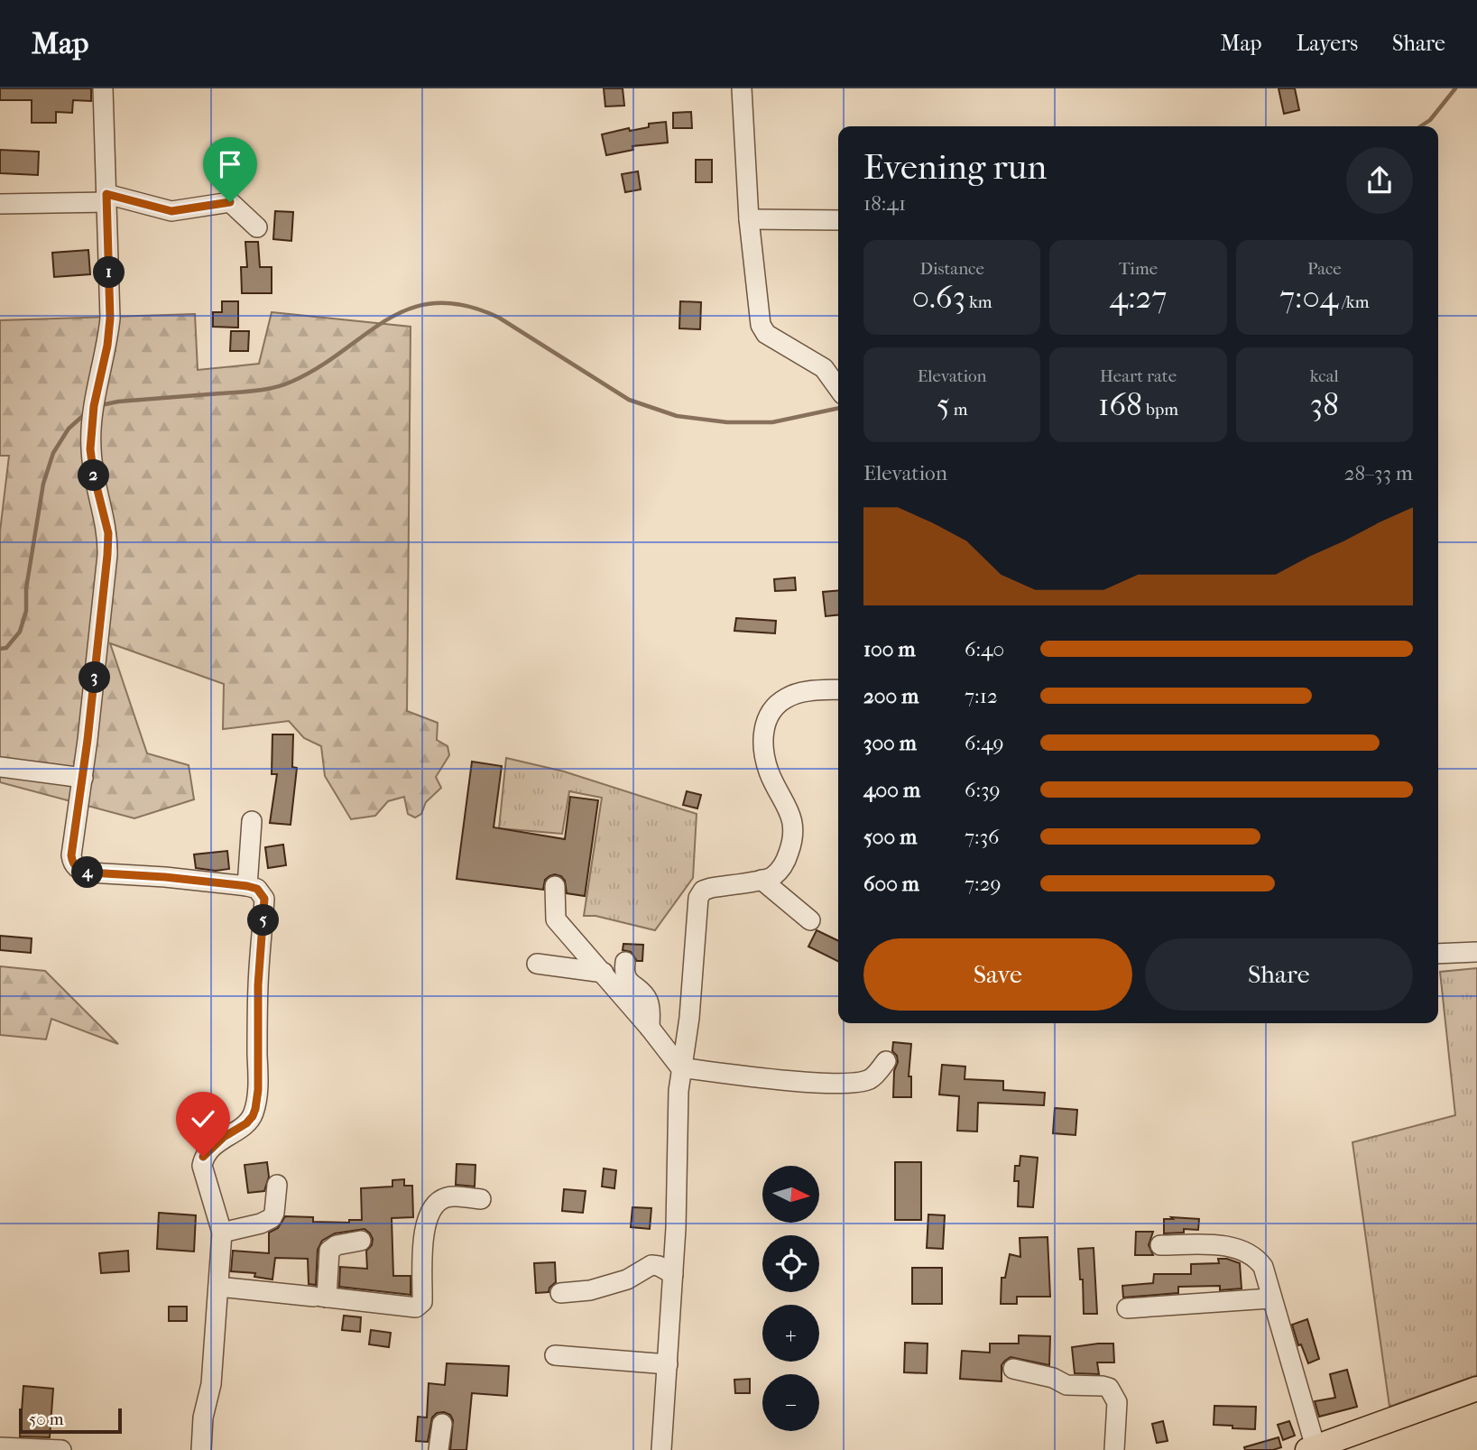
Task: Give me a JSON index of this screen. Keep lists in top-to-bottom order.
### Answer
{
  "scale_bar": "50 m",
  "north": "right",
  "page": {
    "header": "Map",
    "nav": ["Map", "Layers", "Share"],
    "heading": ["Evening run", "18:41"],
    "stats": [
      ["Distance", "0.63 km"],
      ["Time", "4:27"],
      ["Pace", "7:04 /km"],
      ["Elevation", "5 m"],
      ["Heart rate", "168 bpm"],
      ["kcal", "38"]
    ],
    "pins": [
      "1",
      "2",
      "3",
      "4",
      "5"
    ],
    "chart": ["Elevation", "28–33 m"],
    "list": [
      {
        "name": "100 m",
        "note": "6:40"
      },
      {
        "name": "200 m",
        "note": "7:12"
      },
      {
        "name": "300 m",
        "note": "6:49"
      },
      {
        "name": "400 m",
        "note": "6:39"
      },
      {
        "name": "500 m",
        "note": "7:36"
      },
      {
        "name": "600 m",
        "note": "7:29"
      }
    ],
    "buttons": ["Save", "Share"],
    "map_buttons": ["+", "−"],
    "scale": "50 m"
  }
}
